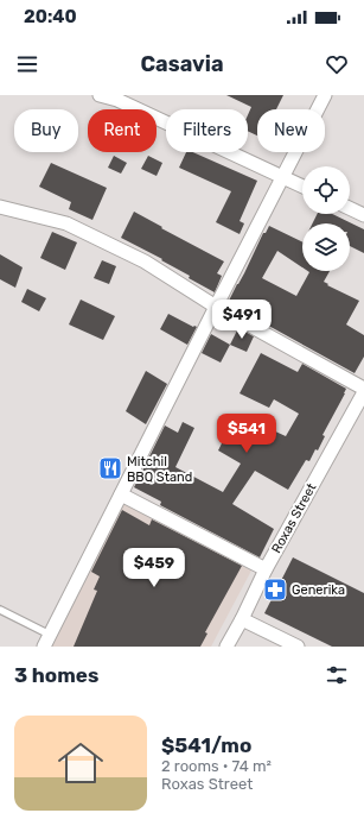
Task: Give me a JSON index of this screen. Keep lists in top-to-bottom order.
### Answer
{
  "streets": {
    "street": ["Roxas Street"]
  },
  "places": {
    "restaurant": ["Mitchil BBQ Stand"],
    "pharmacy": ["Generika"]
  },
  "page": {
    "status": "20:40",
    "header": "Casavia",
    "chip": [
      "Buy",
      "Rent",
      "Filters",
      "New"
    ],
    "price": ["$491", "$541", "$459"],
    "heading": "3 homes",
    "list": [
      {
        "name": "$541/mo",
        "note": "2 rooms · 74 m² · Roxas Street"
      }
    ]
  }
}
